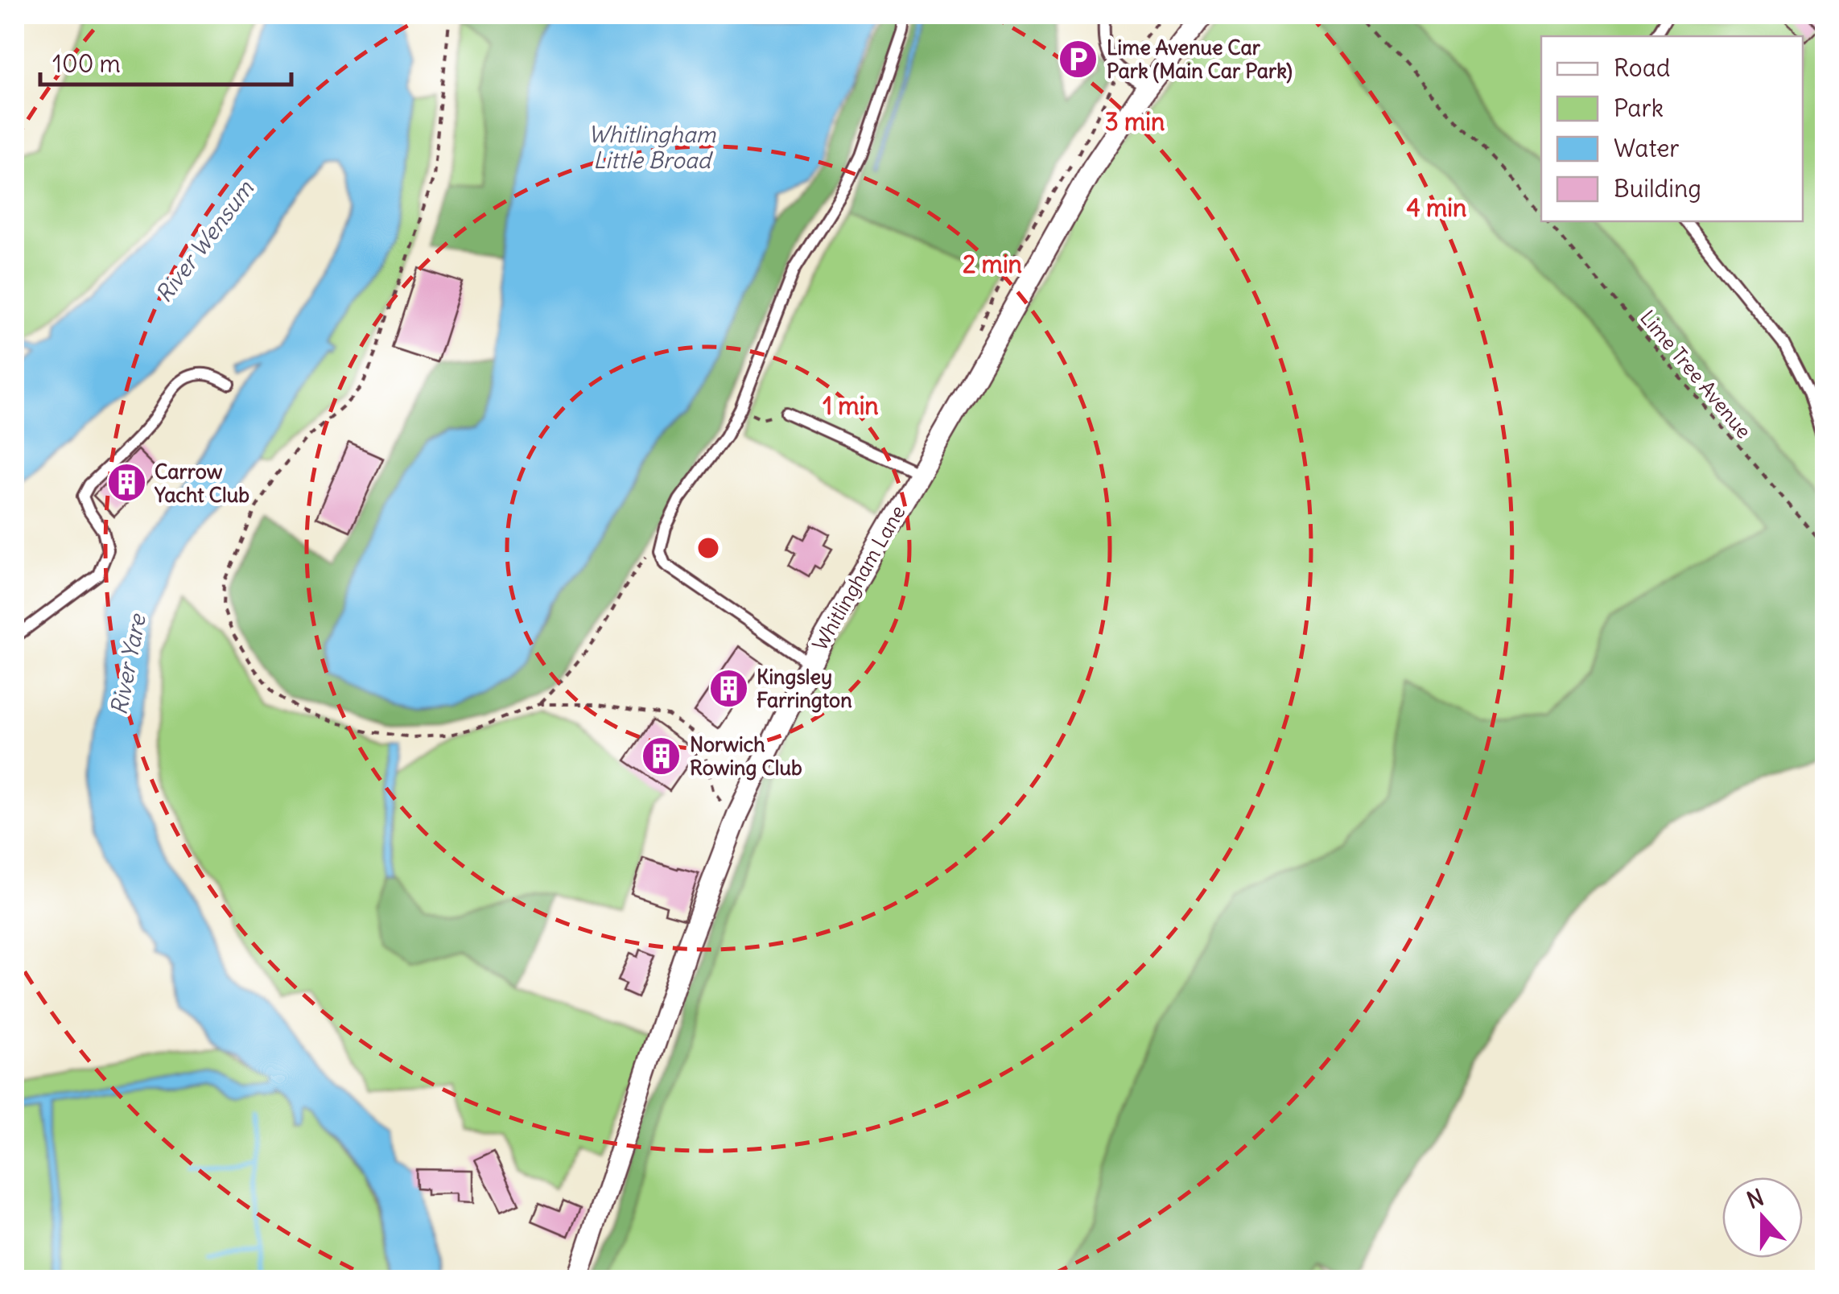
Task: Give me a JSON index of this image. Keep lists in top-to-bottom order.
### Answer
{
  "streets": {
    "street": ["Whitlingham Lane"],
    "path": ["Lime Tree Avenue"]
  },
  "water": ["Whitlingham Little Broad", "River Wensum", "River Yare"],
  "places": {
    "parking": ["Lime Avenue Car Park (Main Car Park)"],
    "building": ["Carrow Yacht Club", "Kingsley Farrington", "Norwich Rowing Club"]
  },
  "legend": [
    "Road",
    "Park",
    "Water",
    "Building"
  ],
  "scale_bar": "100 m",
  "north": "top",
  "rings": [
    "3 min",
    "4 min",
    "2 min",
    "1 min"
  ]
}
